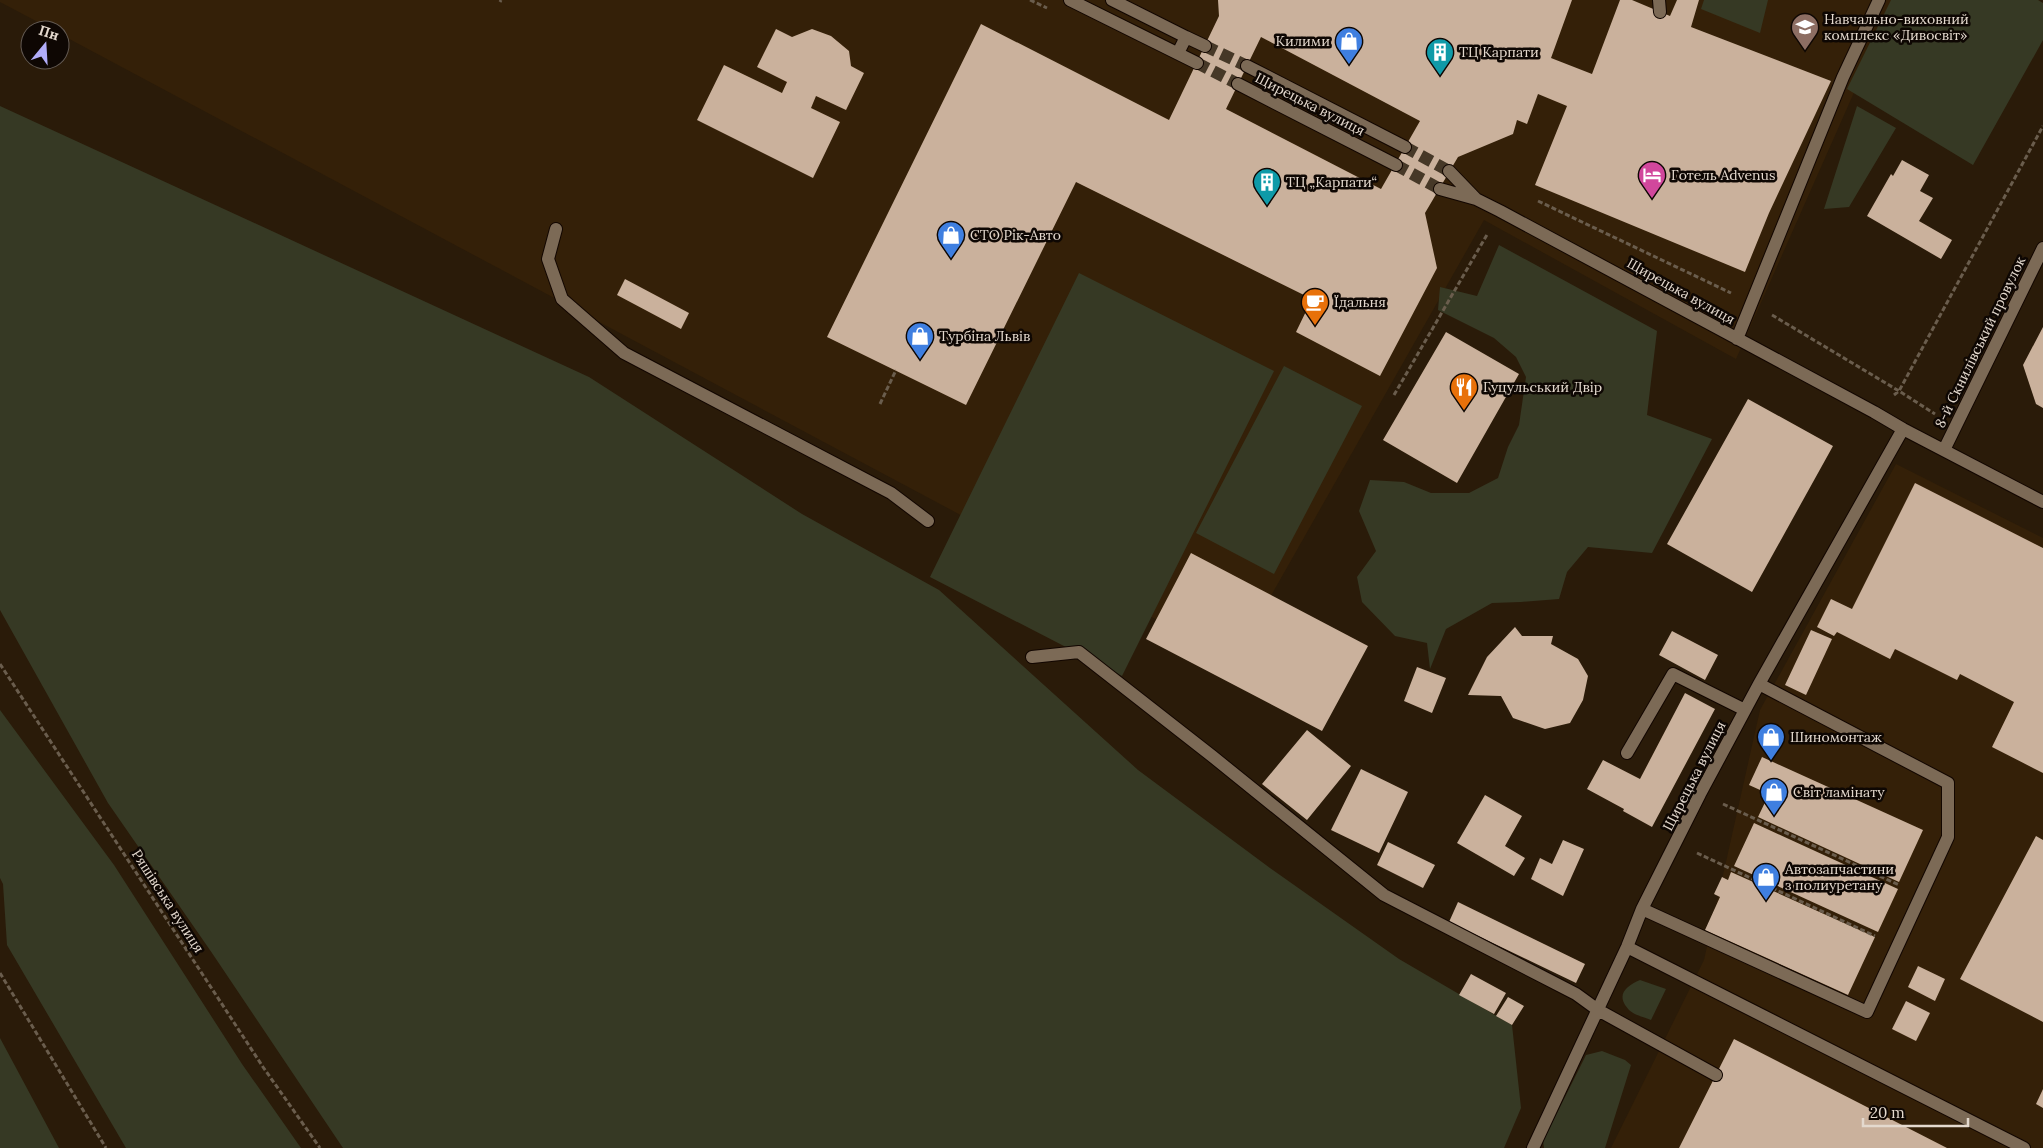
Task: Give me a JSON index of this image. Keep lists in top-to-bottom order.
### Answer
{
  "streets": {
    "street": ["Щирецька вулиця", "8-й Скнилівський провулок"],
    "path": ["Ряшівська вулиця"]
  },
  "crossings": [
    ["Щирецька вулиця", "8-й Скнилівський провулок"]
  ],
  "places": {
    "school or university": ["Навчально-виховний комплекс «Дивосвіт»"],
    "shop": [
      "Килими",
      "СТО Рік-Авто",
      "Турбіна Львів",
      "Шиномонтаж",
      "Світ ламінату",
      "Автозапчастини з полиуретану"
    ],
    "building": ["ТЦ Карпати", "ТЦ „Карпати“"],
    "hotel": ["Готель Advenus"],
    "cafe": ["Їдальня"],
    "restaurant": ["Гуцульський Двір"]
  },
  "scale_bar": "20 m",
  "north": "top"
}
